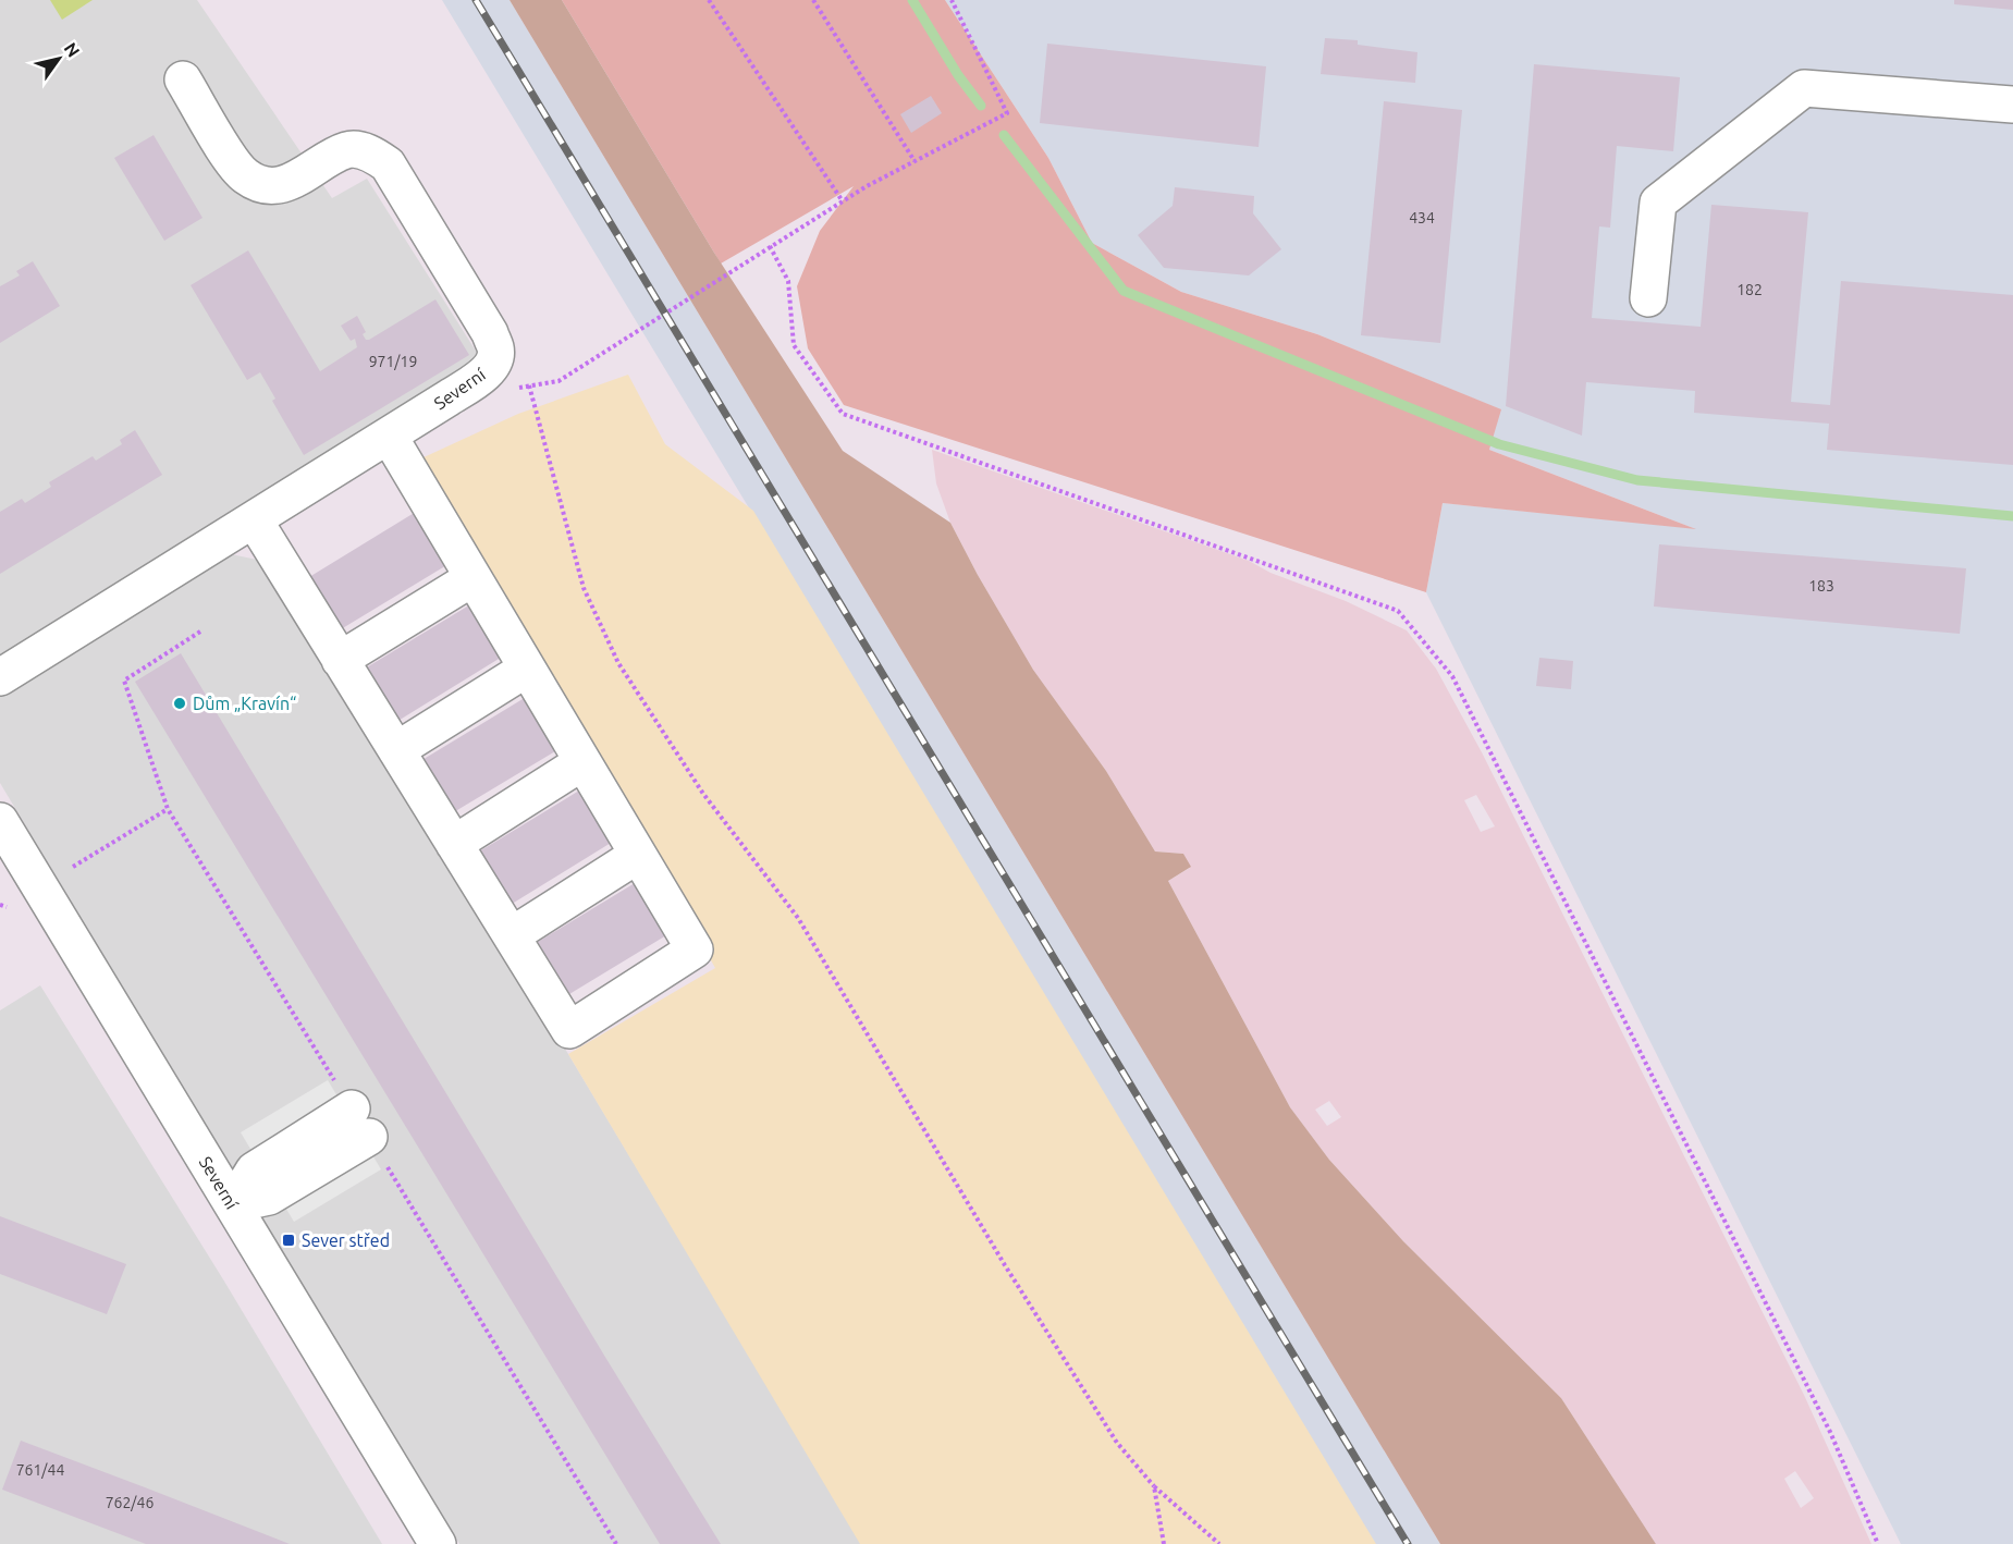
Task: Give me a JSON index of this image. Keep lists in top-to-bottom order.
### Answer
{
  "streets": {
    "street": ["Severní"]
  },
  "places": {
    "other": ["Dům „Kravín“"],
    "transit": ["Sever střed"]
  },
  "house_numbers": [
    "434",
    "182",
    "971/19",
    "183",
    "761/44",
    "762/46"
  ],
  "north": "top right"
}
